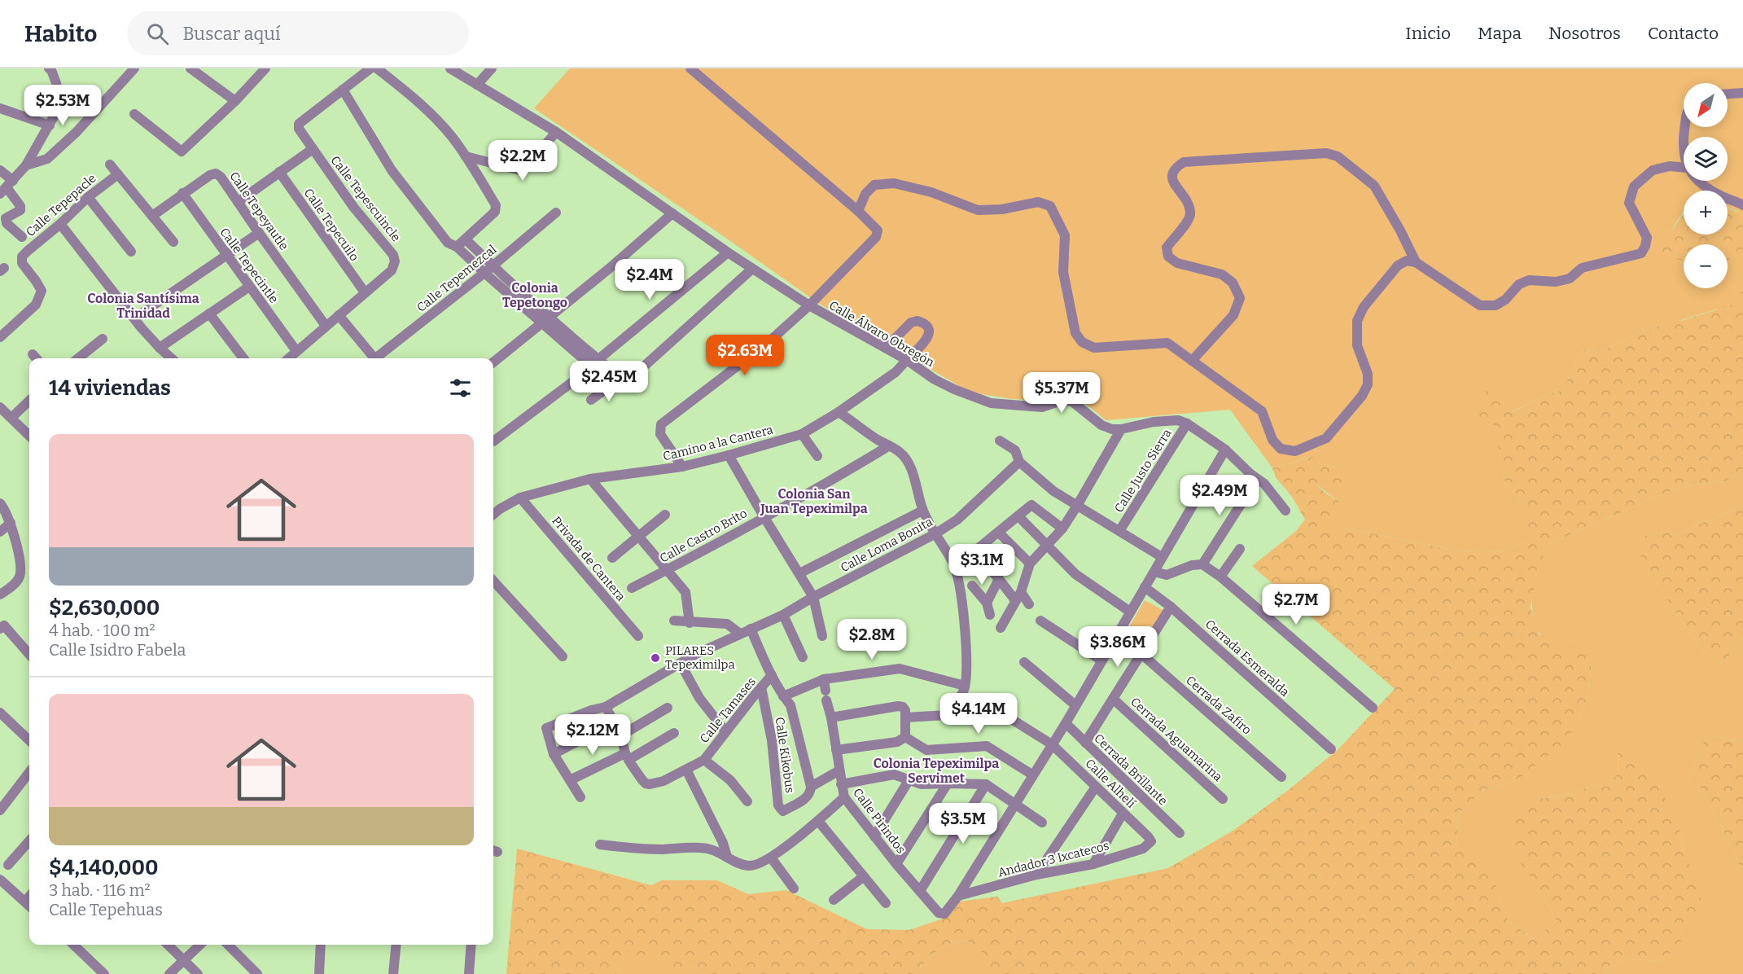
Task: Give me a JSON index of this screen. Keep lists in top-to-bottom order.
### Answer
{
  "streets": {
    "street": [
      "Calle Tepescuincle",
      "Calle Tepepacle",
      "Calle Tepeyautle",
      "Calle Tepecuilo",
      "Calle Tepecintle",
      "Calle Tepemezcal",
      "Calle Álvaro Obregón",
      "Camino a la Cantera",
      "Calle Justo Sierra",
      "Calle Castro Brito",
      "Calle Loma Bonita",
      "Privada de Cantera",
      "Cerrada Esmeralda",
      "Cerrada Zafiro",
      "Calle Tamases",
      "Cerrada Aguamarina",
      "Calle Kikobus",
      "Cerrada Brillante",
      "Calle Alhelí",
      "Calle Pirindos",
      "Andador 3 Ixcatecos"
    ]
  },
  "crossings": [
    ["Calle Tepescuincle", "Calle Tepeyautle"],
    ["Calle Tepescuincle", "Calle Tepecuilo"],
    ["Calle Tepescuincle", "Calle Tepecintle"],
    ["Calle Tepeyautle", "Calle Tepecintle"],
    ["Calle Álvaro Obregón", "Camino a la Cantera"],
    ["Calle Álvaro Obregón", "Calle Justo Sierra"],
    ["Camino a la Cantera", "Privada de Cantera"],
    ["Calle Tamases", "Calle Kikobus"],
    ["Calle Kikobus", "Calle Pirindos"],
    ["Calle Alhelí", "Andador 3 Ixcatecos"],
    ["Calle Pirindos", "Andador 3 Ixcatecos"]
  ],
  "districts": [
    "Colonia Tepetongo",
    "Colonia Santísima Trinidad",
    "Colonia San Juan Tepeximilpa",
    "Colonia Tepeximilpa Servimet"
  ],
  "places": ["PILARES Tepeximilpa"],
  "north": "bottom left",
  "page": {
    "header": "Habito",
    "search": "Buscar aquí",
    "nav": [
      "Inicio",
      "Mapa",
      "Nosotros",
      "Contacto"
    ],
    "map_buttons": ["+", "−"],
    "price": [
      "$2.53M",
      "$2.2M",
      "$2.4M",
      "$2.63M",
      "$2.45M",
      "$5.37M",
      "$2.49M",
      "$3.1M",
      "$2.7M",
      "$2.8M",
      "$3.86M",
      "$4.14M",
      "$2.12M",
      "$3.5M"
    ],
    "heading": "14 viviendas",
    "list": [
      {
        "name": "$2,630,000",
        "note": "4 hab. · 100 m² · Calle Isidro Fabela"
      },
      {
        "name": "$4,140,000",
        "note": "3 hab. · 116 m² · Calle Tepehuas"
      }
    ]
  }
}
